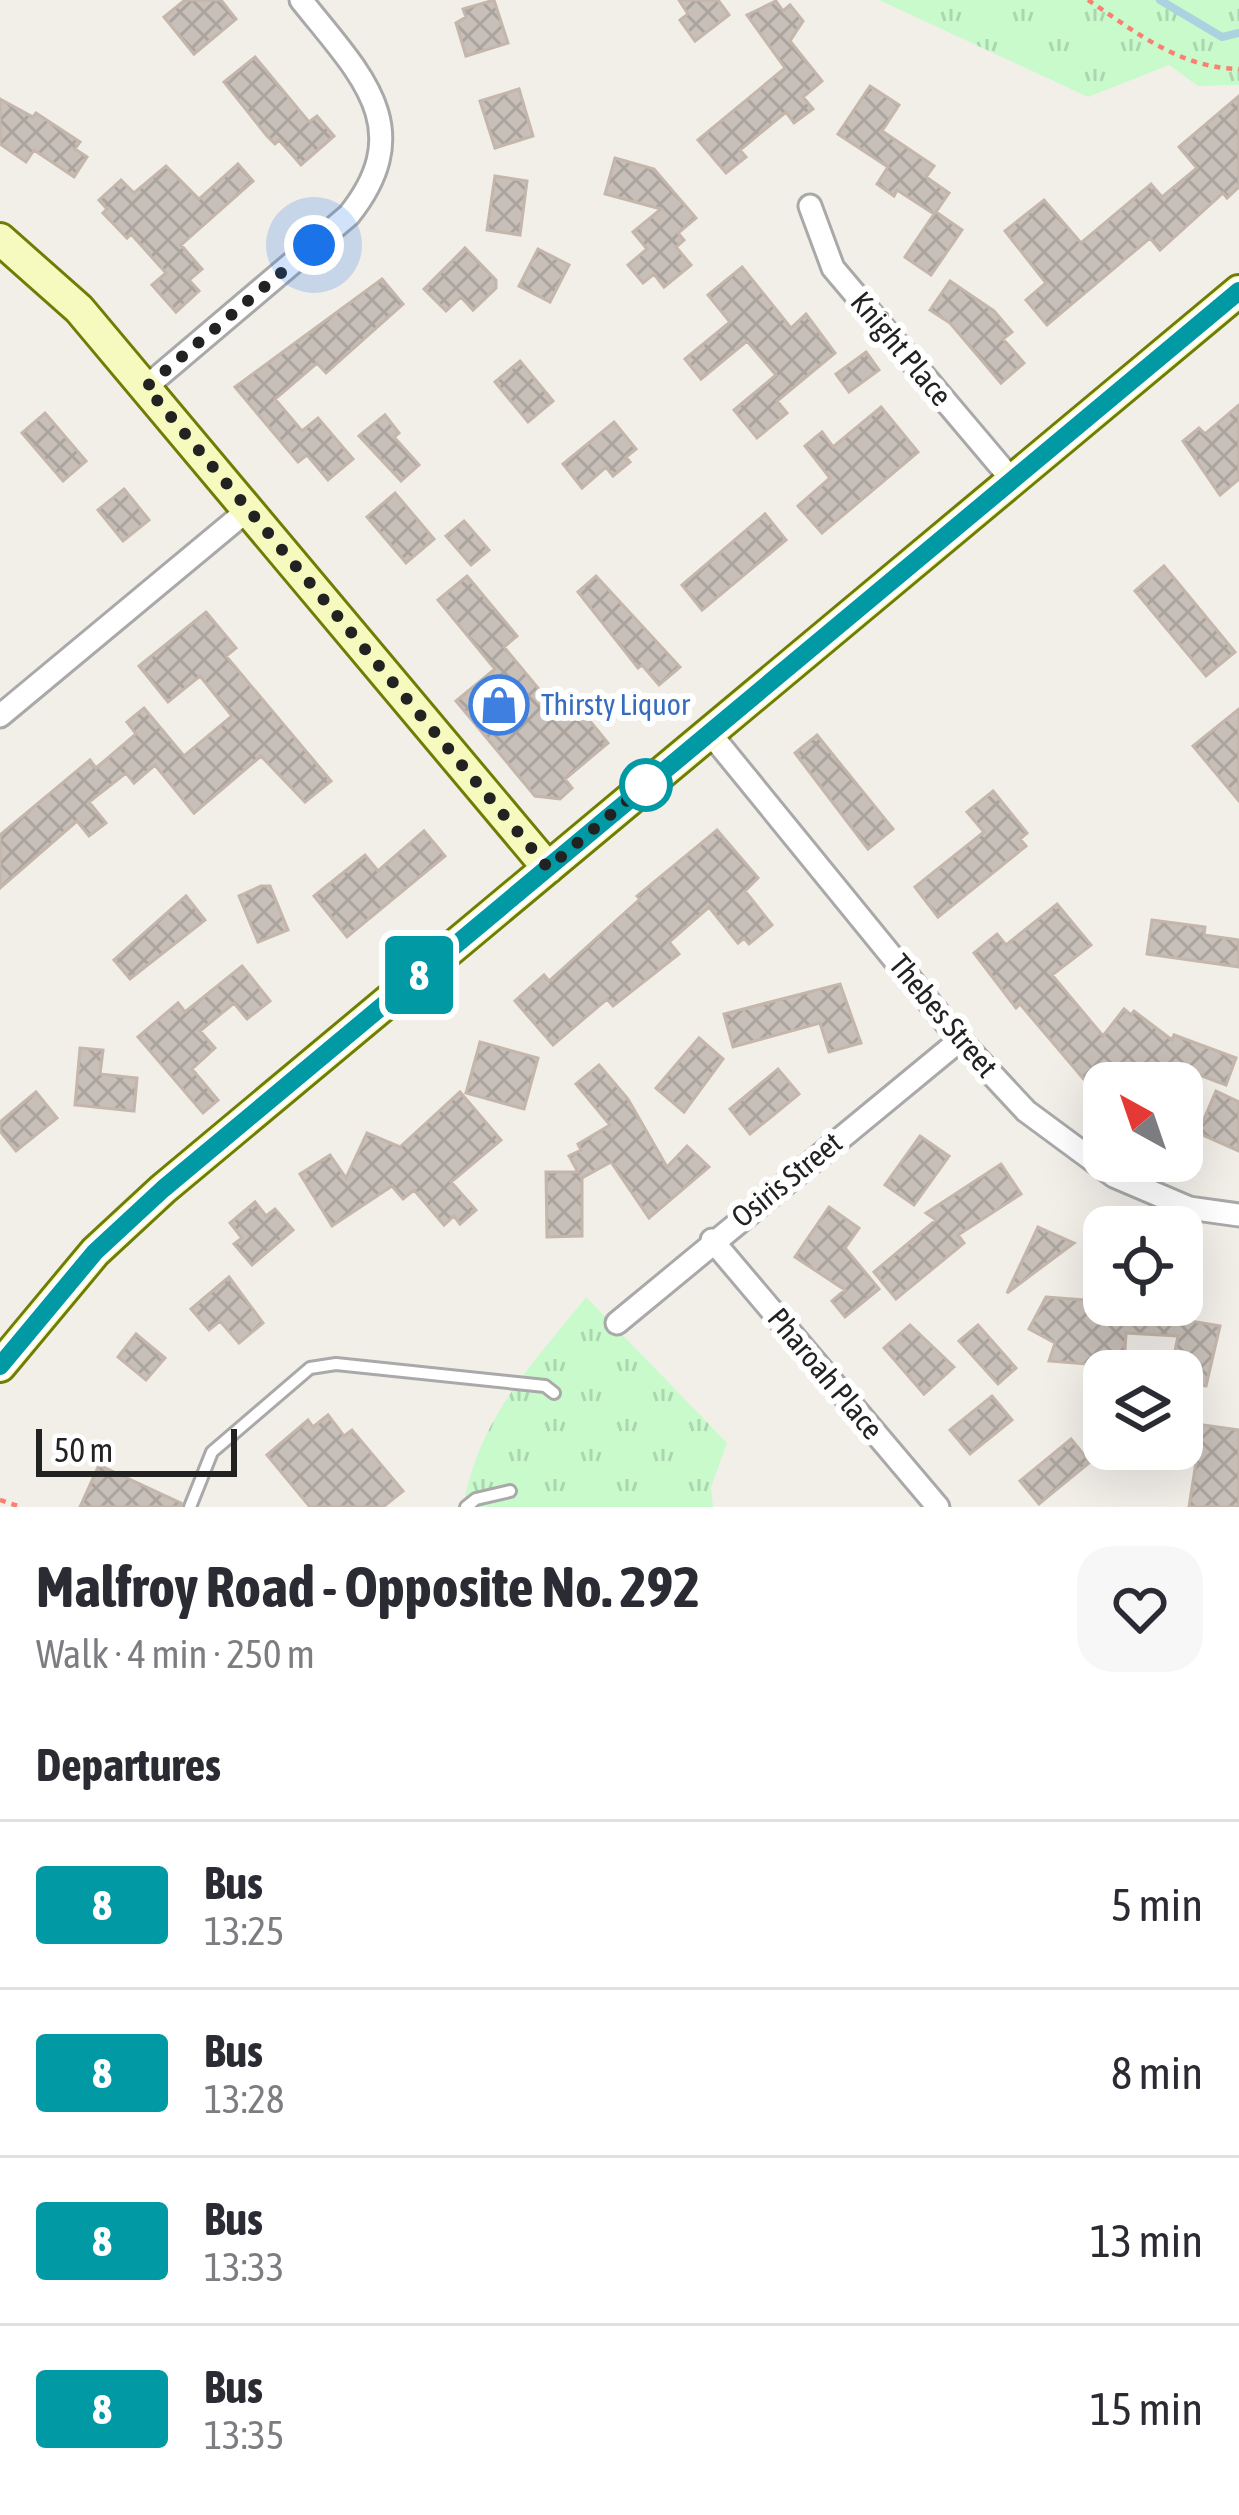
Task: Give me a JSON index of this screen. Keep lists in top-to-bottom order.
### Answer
{
  "streets": {
    "street": [
      "Knight Place",
      "Thebes Street",
      "Osiris Street",
      "Pharoah Place"
    ]
  },
  "crossings": [
    ["Thebes Street", "Osiris Street"],
    ["Osiris Street", "Pharoah Place"]
  ],
  "places": {
    "shop": ["Thirsty Liquor"]
  },
  "lines": ["bus line 8"],
  "scale_bar": "50 m",
  "north": "top left",
  "page": {
    "on_map": "8",
    "scale": "50 m",
    "heading": [
      ["Malfroy Road - Opposite No. 292", "Walk · 4 min · 250 m"],
      "Departures"
    ],
    "list": [
      {
        "mark": "8",
        "name": "Bus",
        "note": "13:25",
        "value": "5 min"
      },
      {
        "mark": "8",
        "name": "Bus",
        "note": "13:28",
        "value": "8 min"
      },
      {
        "mark": "8",
        "name": "Bus",
        "note": "13:33",
        "value": "13 min"
      },
      {
        "mark": "8",
        "name": "Bus",
        "note": "13:35",
        "value": "15 min"
      }
    ]
  }
}
